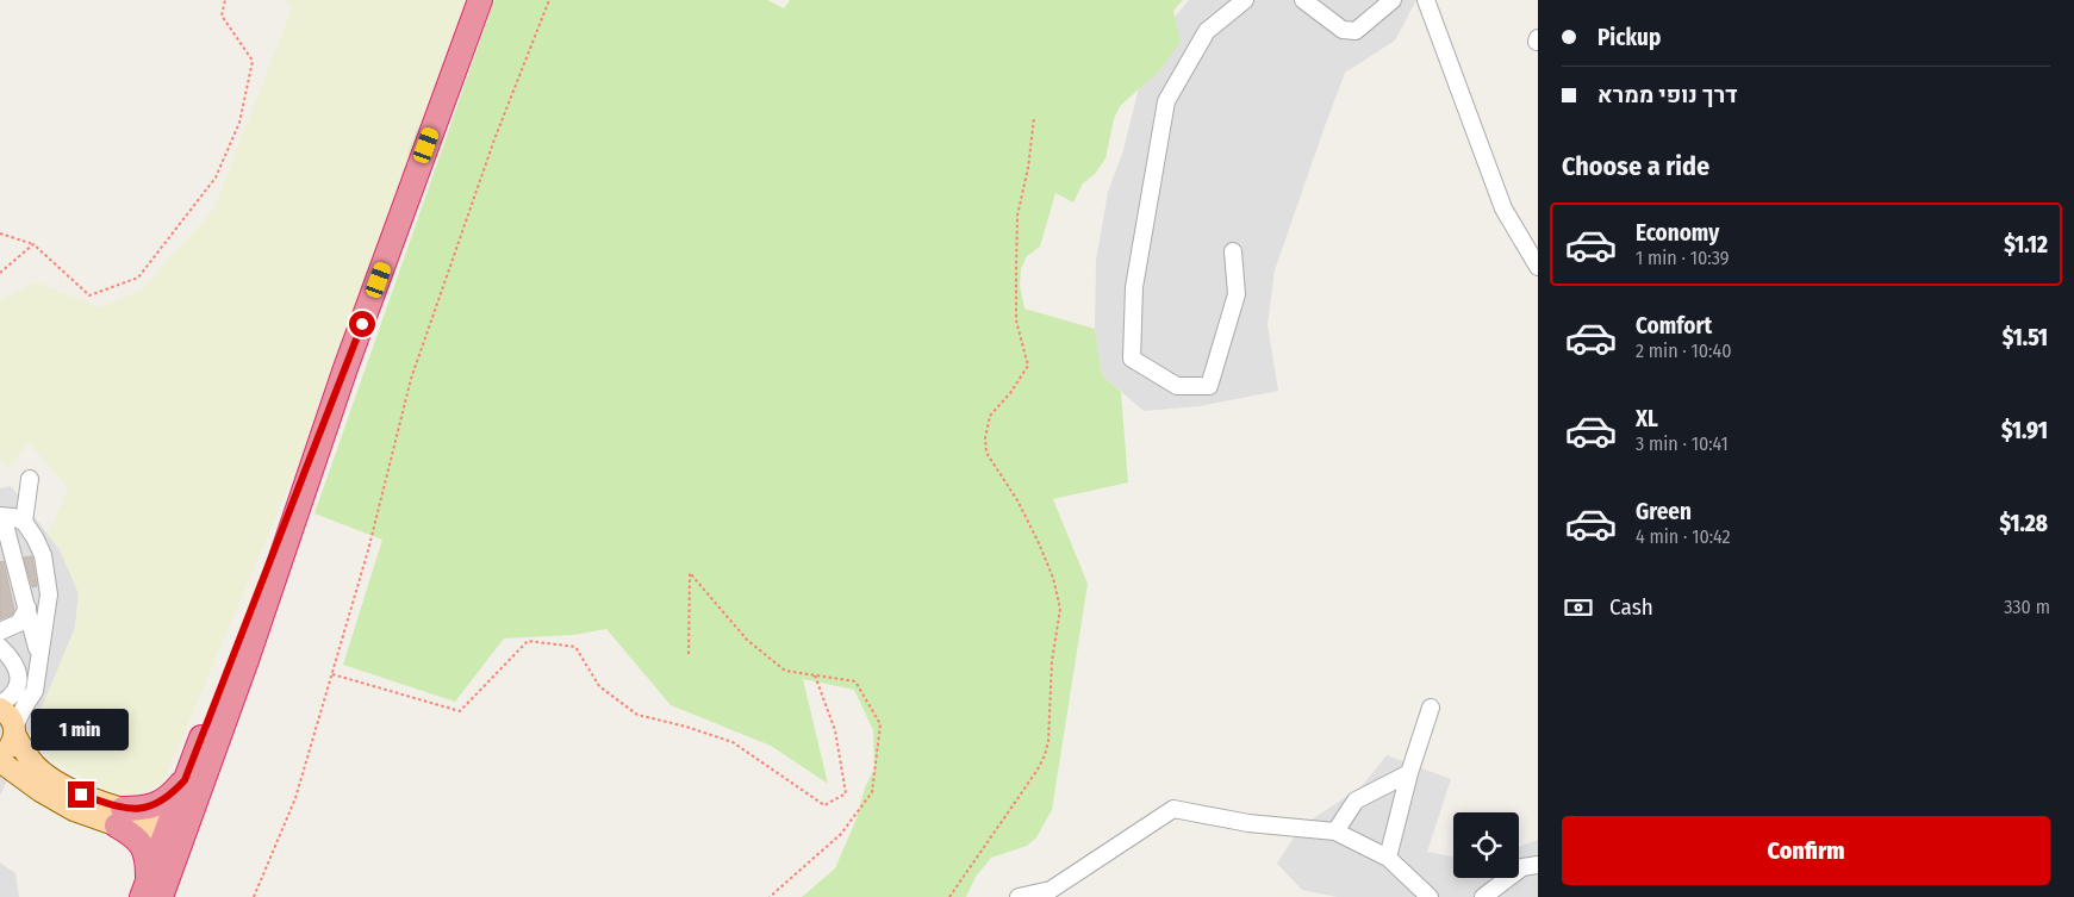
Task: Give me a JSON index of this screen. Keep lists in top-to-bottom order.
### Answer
{
  "page": {
    "banner": ["Pickup", "דרך נופי ממרא"],
    "heading": "Choose a ride",
    "list": [
      {
        "name": "Economy",
        "note": "1 min · 10:39",
        "value": "$1.12"
      },
      {
        "name": "Comfort",
        "note": "2 min · 10:40",
        "value": "$1.51"
      },
      {
        "name": "XL",
        "note": "3 min · 10:41",
        "value": "$1.91"
      },
      {
        "name": "Green",
        "note": "4 min · 10:42",
        "value": "$1.28"
      }
    ],
    "pay": ["Cash", "330 m"],
    "bubble": "1 min",
    "buttons": "Confirm"
  }
}
